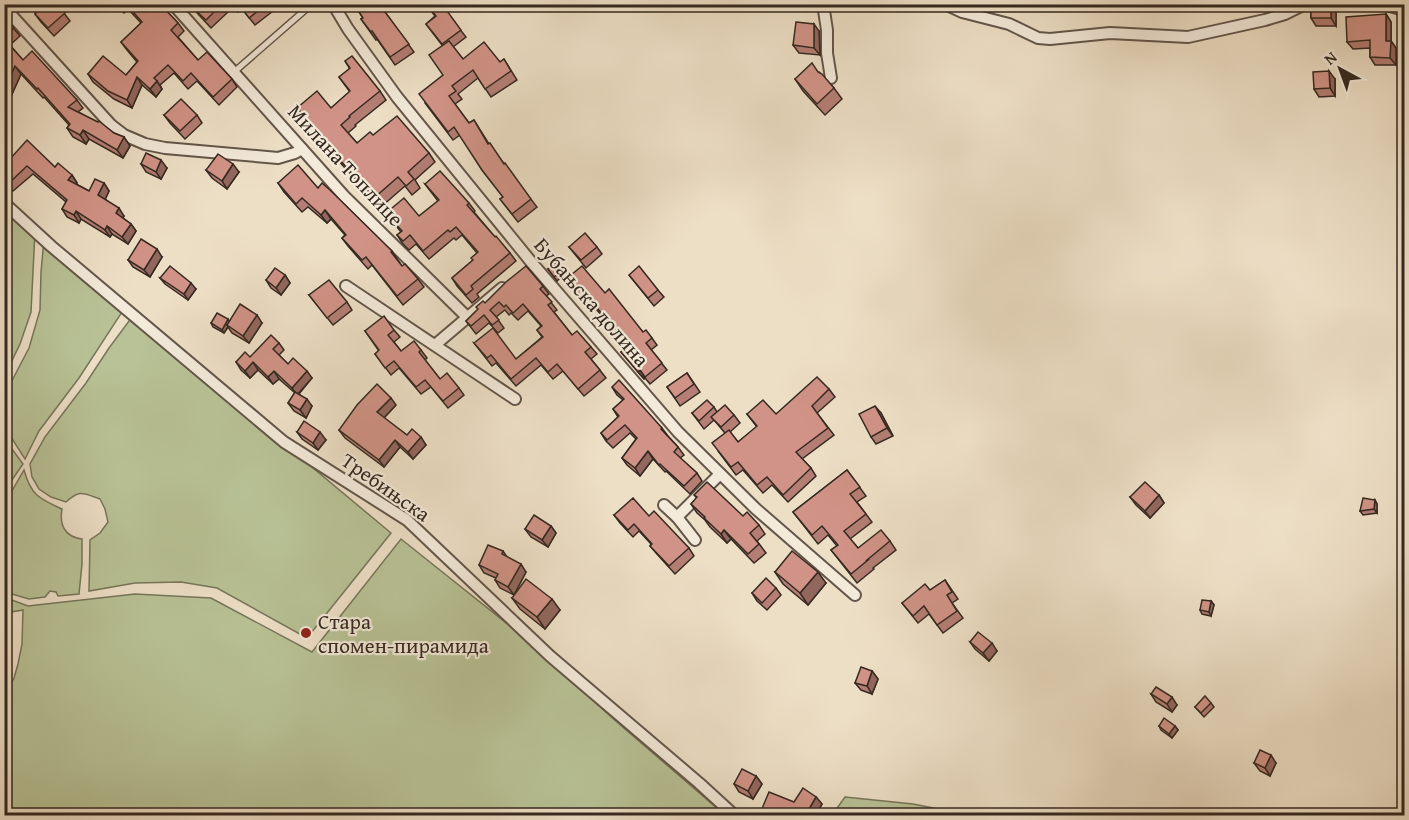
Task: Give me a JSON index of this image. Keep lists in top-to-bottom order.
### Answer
{
  "streets": {
    "street": ["Милана Топлице", "Бубањска долина", "Требињска"]
  },
  "places": ["Стара спомен-пирамида"],
  "north": "top left"
}
